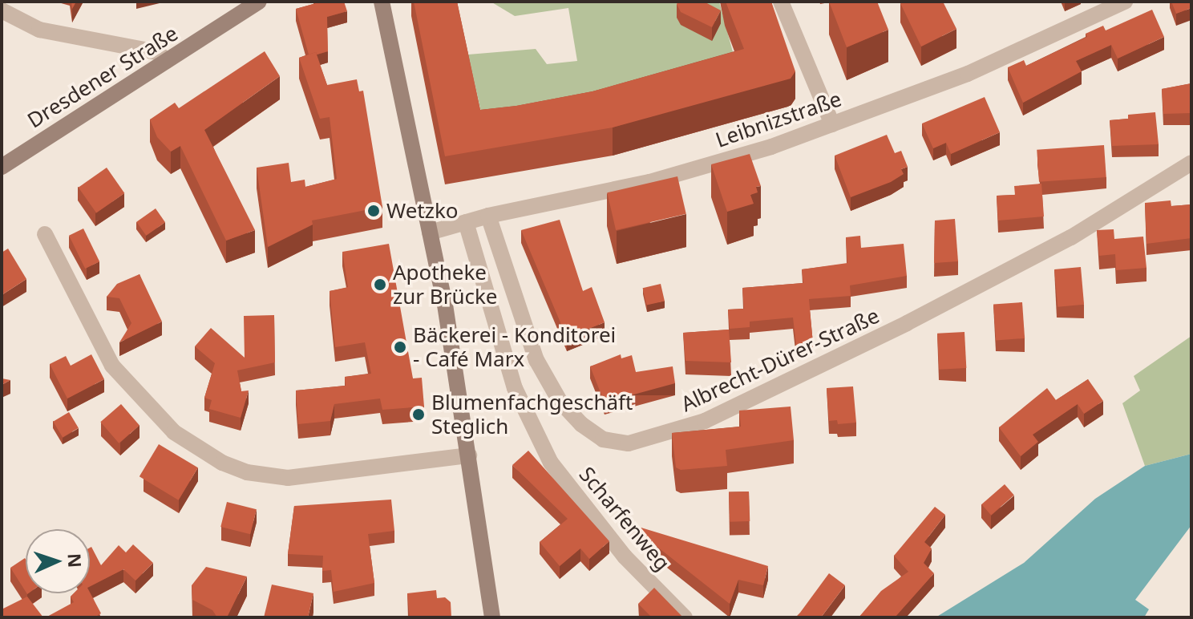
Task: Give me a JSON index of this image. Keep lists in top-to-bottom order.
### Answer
{
  "streets": {
    "main road": ["Dresdener Straße"],
    "street": ["Leibnizstraße", "Albrecht-Dürer-Straße", "Scharfenweg"]
  },
  "crossings": [
    ["Leibnizstraße", "Albrecht-Dürer-Straße"],
    ["Leibnizstraße", "Scharfenweg"]
  ],
  "places": [
    "Wetzko",
    "Apotheke zur Brücke",
    "Bäckerei - Konditorei - Café Marx",
    "Blumenfachgeschäft Steglich"
  ],
  "north": "right"
}
